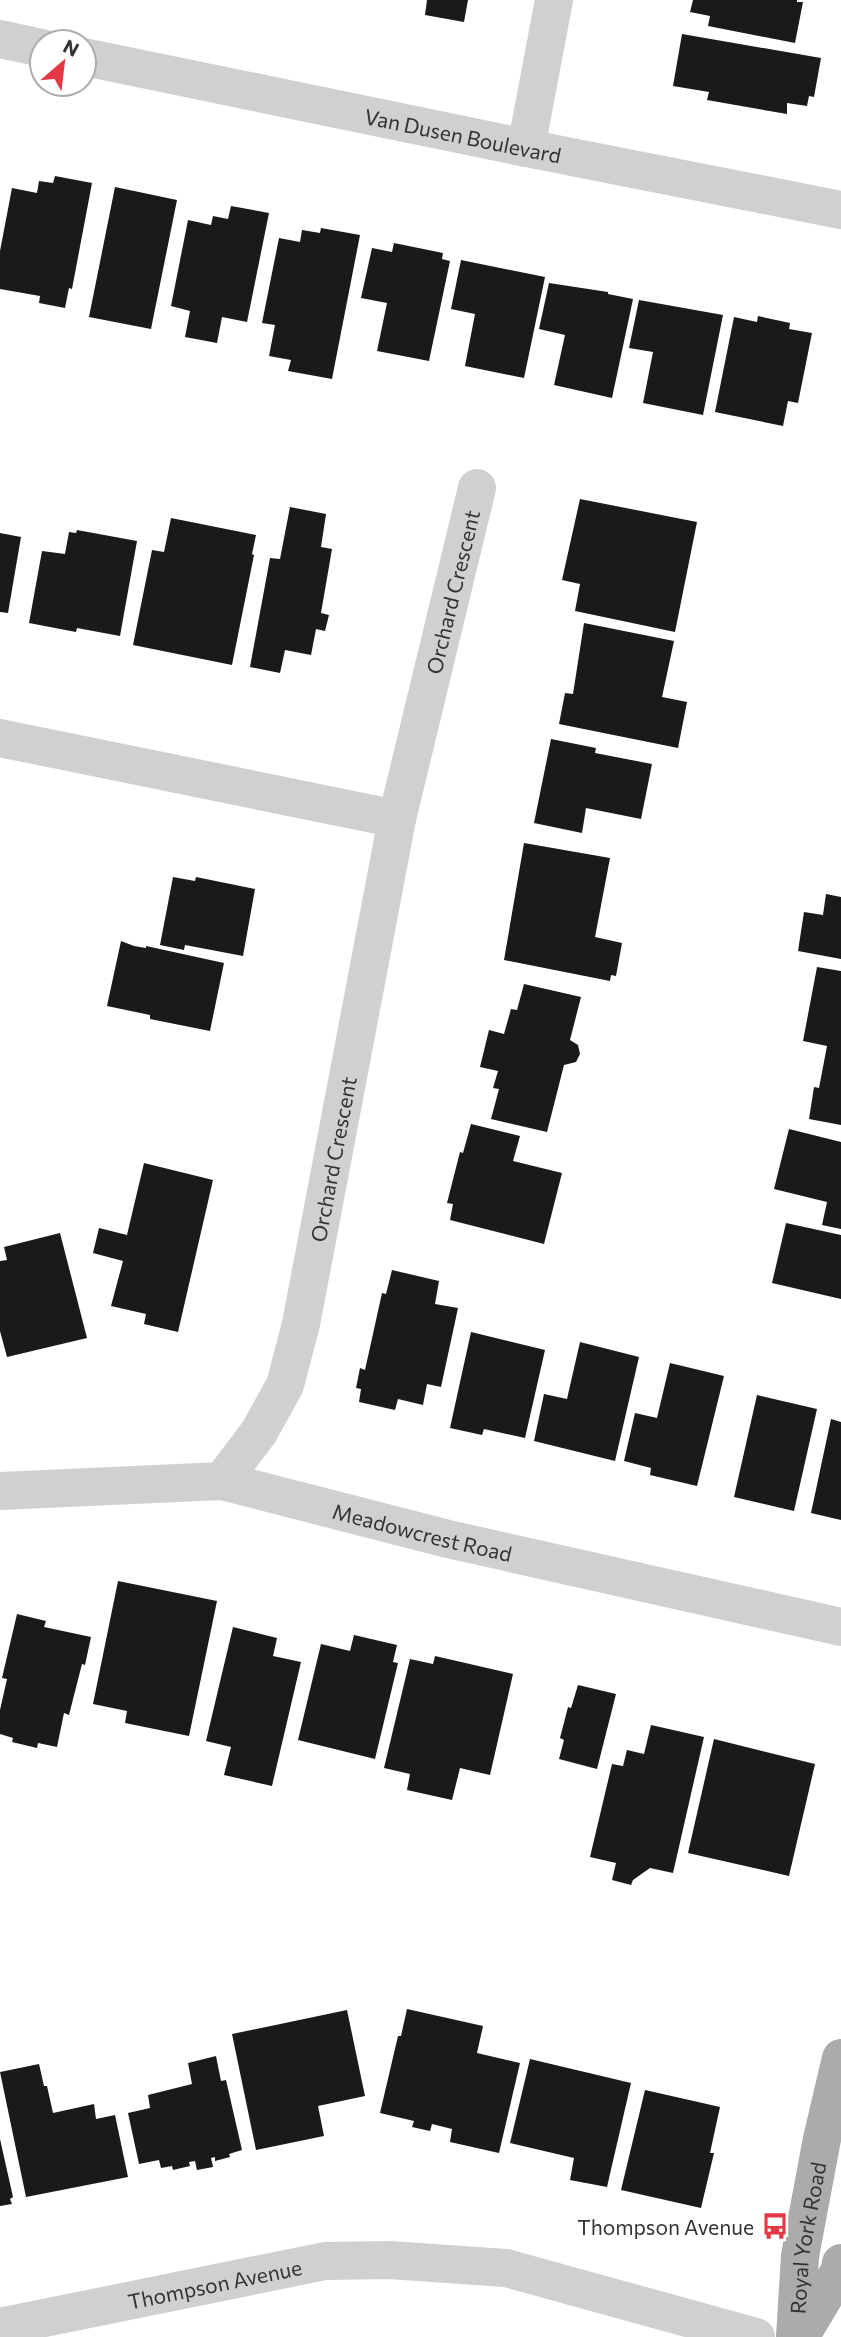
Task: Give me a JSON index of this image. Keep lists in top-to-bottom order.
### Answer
{
  "streets": {
    "main road": ["Royal York Road"],
    "street": [
      "Van Dusen Boulevard",
      "Orchard Crescent",
      "Meadowcrest Road",
      "Thompson Avenue"
    ]
  },
  "crossings": [
    ["Orchard Crescent", "Meadowcrest Road"]
  ],
  "places": {
    "bus stop": ["Thompson Avenue"]
  },
  "north": "top right"
}
